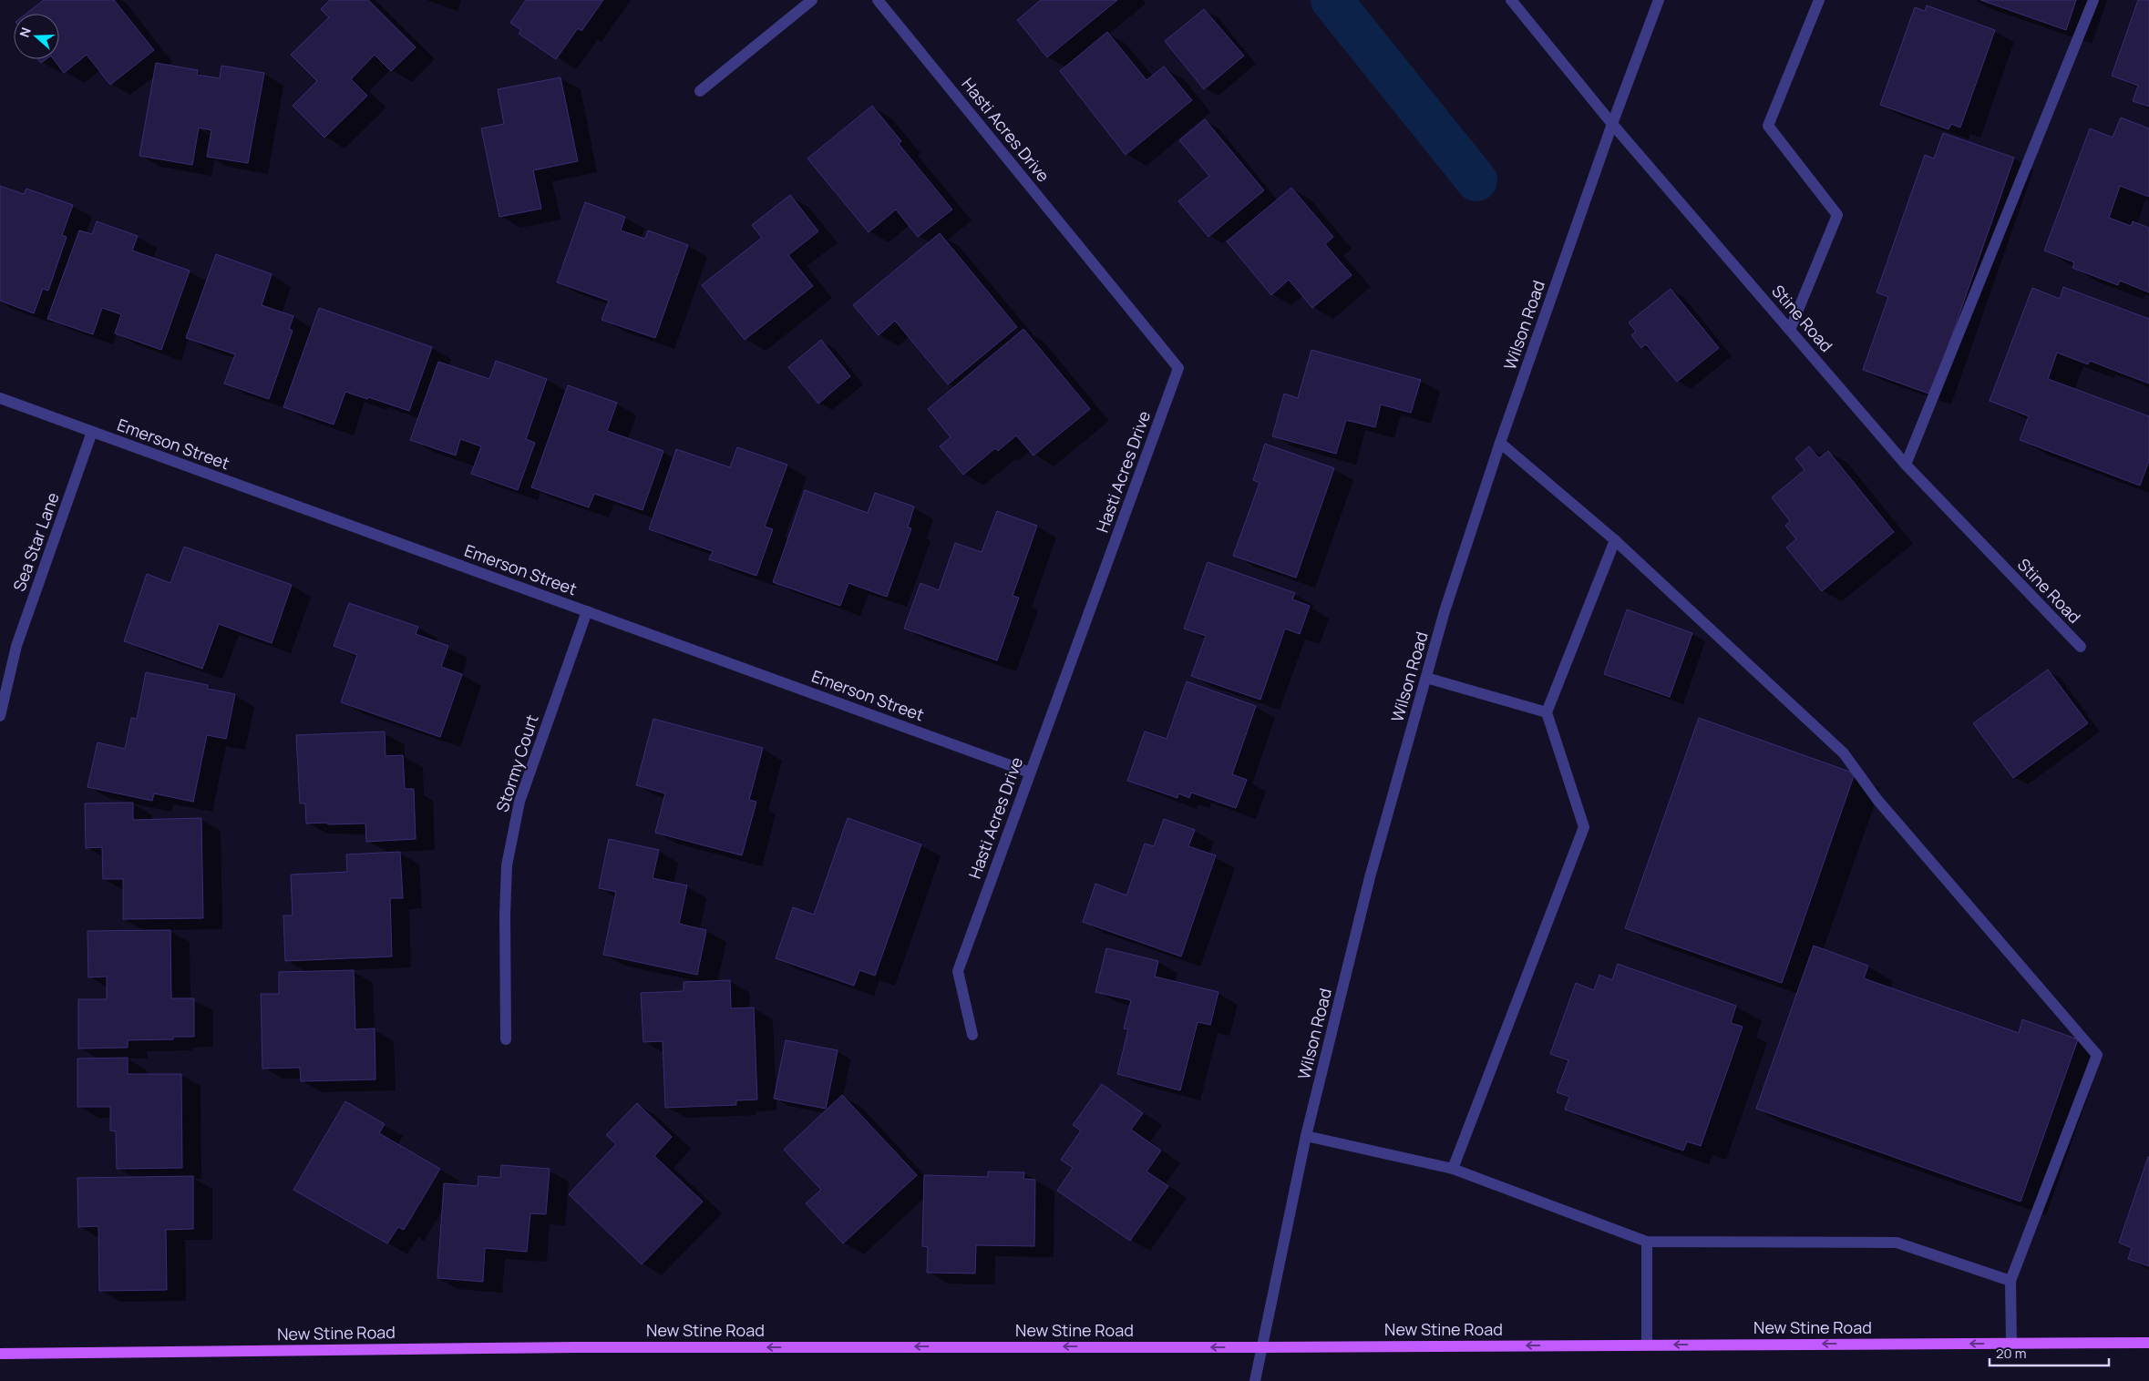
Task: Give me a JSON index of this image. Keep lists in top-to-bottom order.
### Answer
{
  "streets": {
    "main road": ["New Stine Road"],
    "street": [
      "Hasti Acres Drive",
      "Stine Road",
      "Wilson Road",
      "Emerson Street",
      "Sea Star Lane",
      "Stormy Court"
    ]
  },
  "crossings": [
    ["Hasti Acres Drive", "Emerson Street"],
    ["Stine Road", "Wilson Road"],
    ["Wilson Road", "New Stine Road"],
    ["Emerson Street", "Sea Star Lane"],
    ["Emerson Street", "Stormy Court"]
  ],
  "one_way": ["New Stine Road"],
  "scale_bar": "20 m",
  "north": "left"
}
